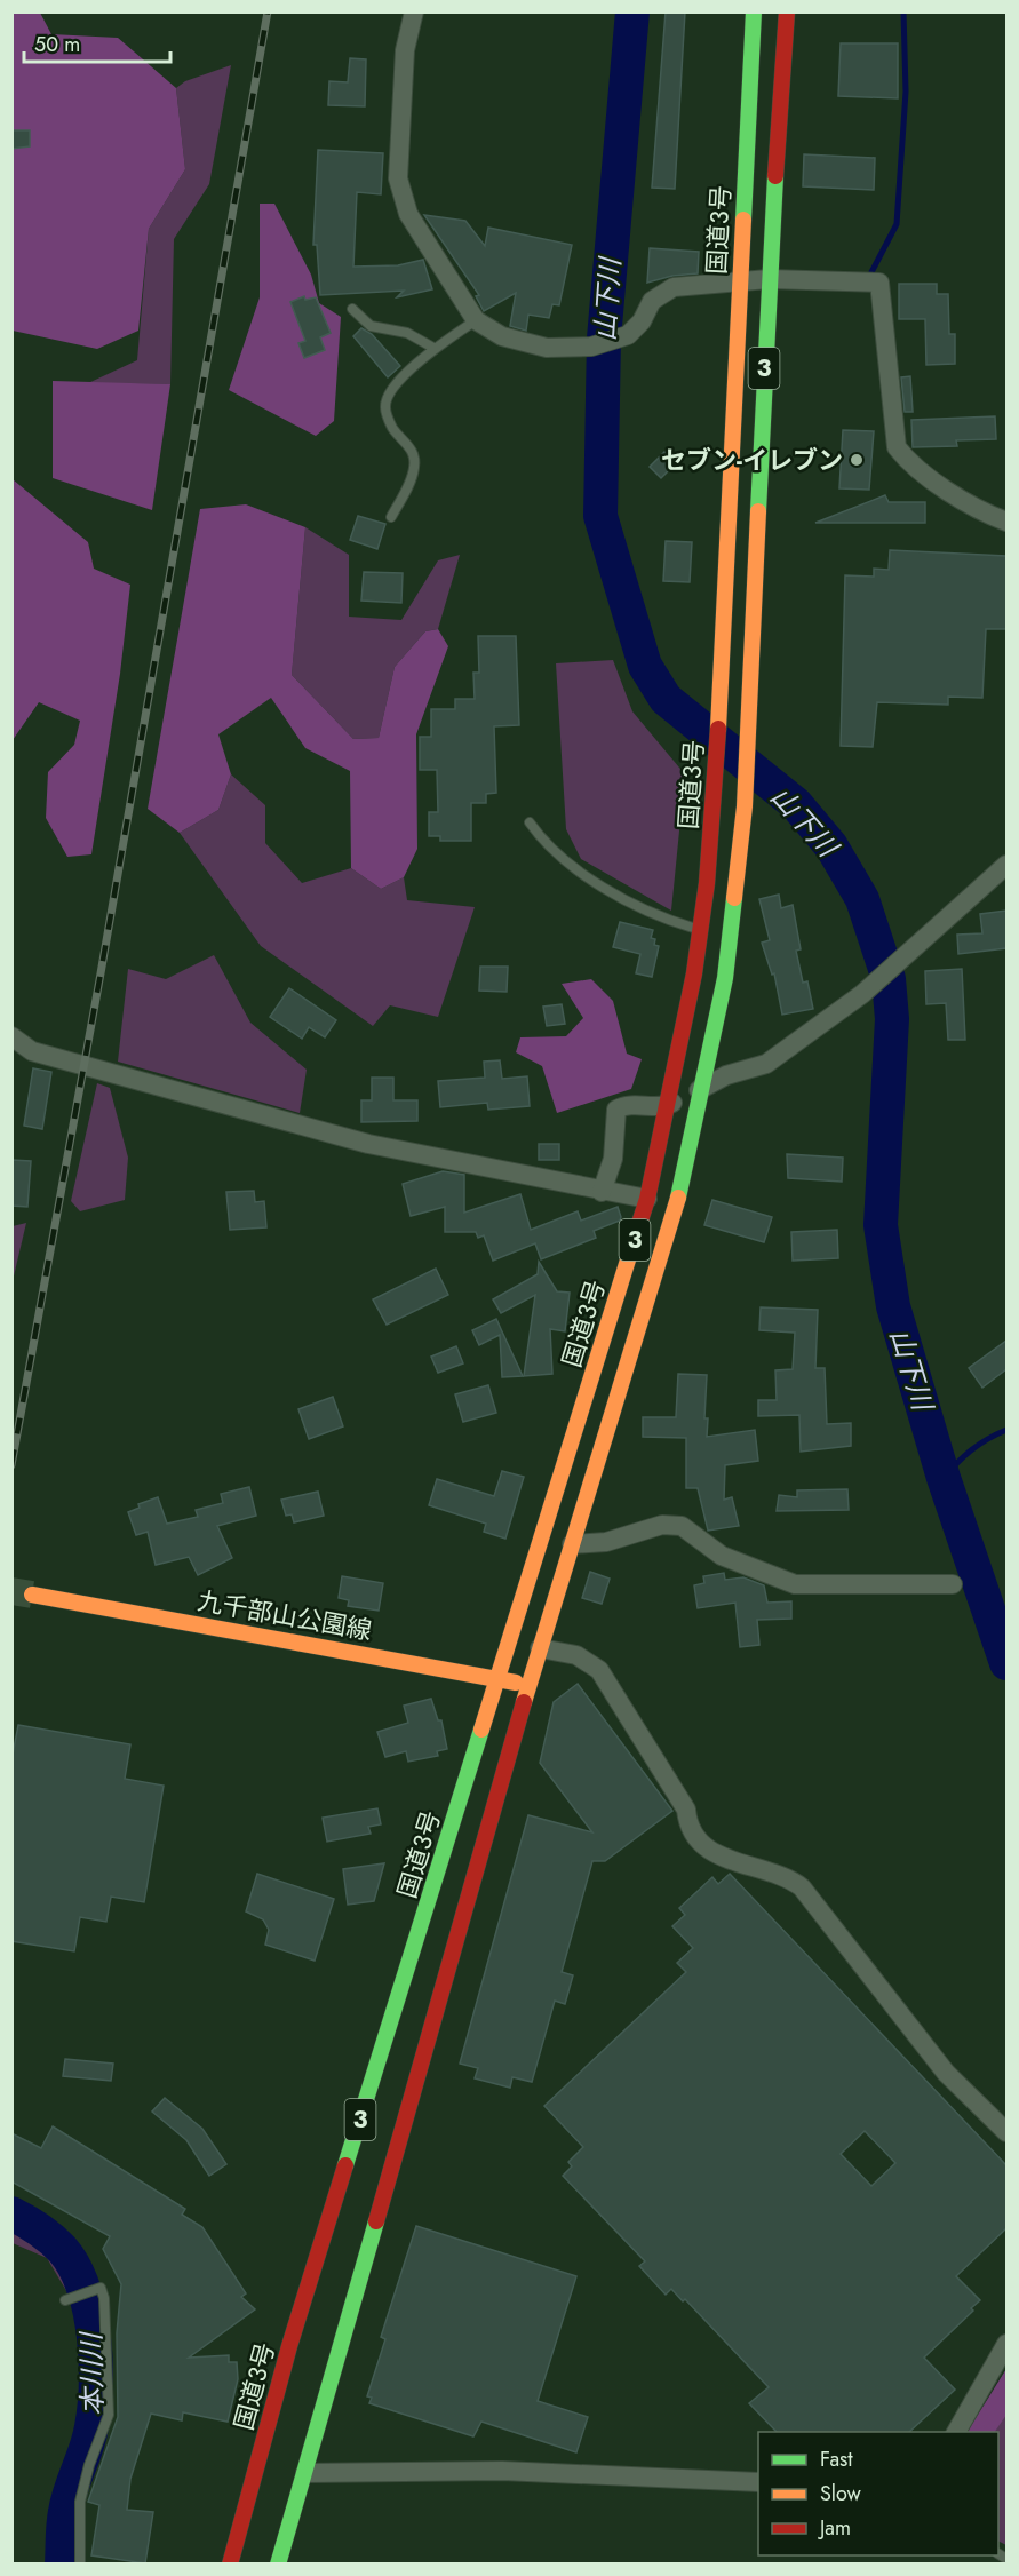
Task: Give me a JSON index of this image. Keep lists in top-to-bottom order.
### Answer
{
  "streets": {
    "main road": ["国道3号", "3", "九千部山公園線"]
  },
  "crossings": [
    ["国道3号", "九千部山公園線"]
  ],
  "water": ["山下川", "本川川"],
  "places": ["セブン-イレブン"],
  "legend": ["Fast", "Slow", "Jam"],
  "scale_bar": "50 m"
}
